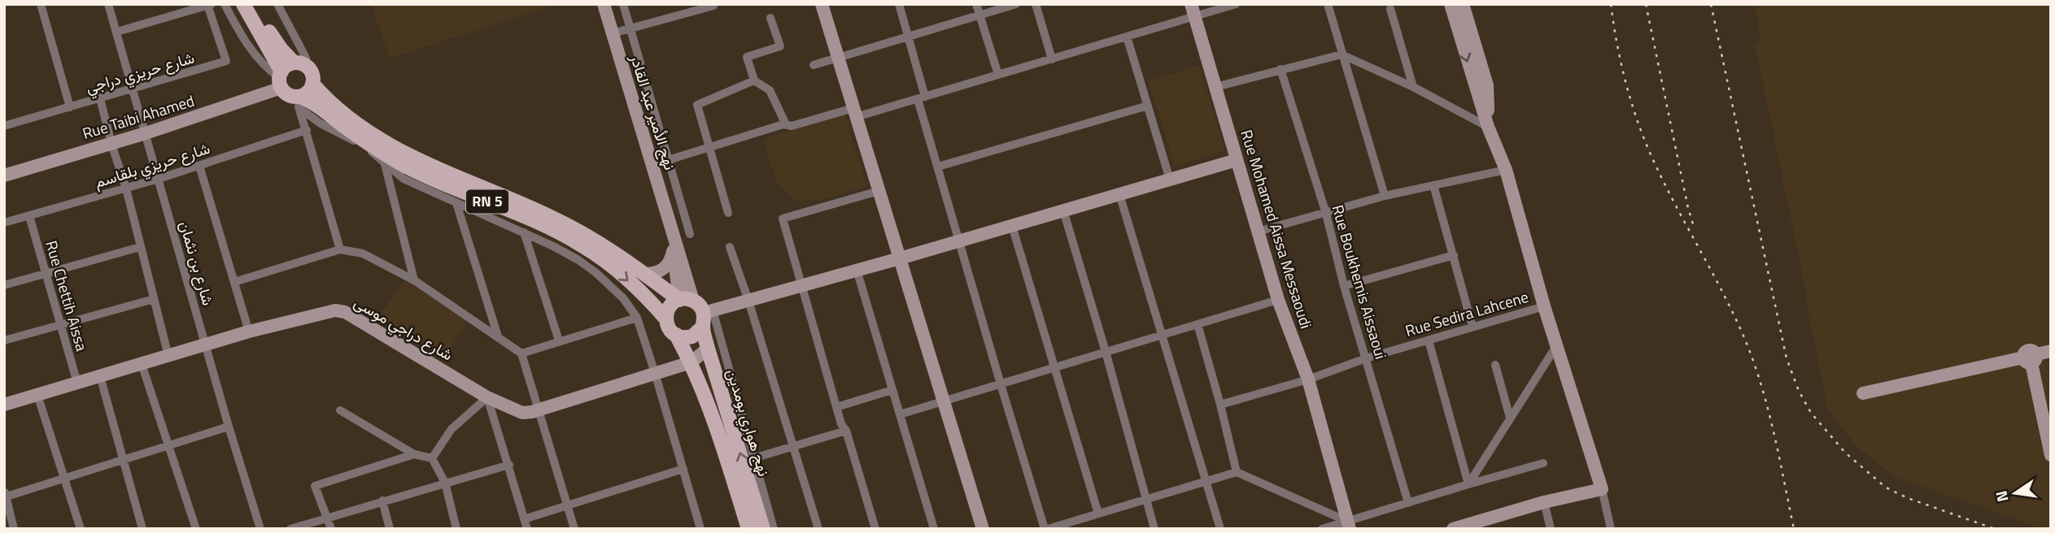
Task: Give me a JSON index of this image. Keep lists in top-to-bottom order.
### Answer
{
  "streets": {
    "main road": ["RN 5", "نهج هواري بومدين"],
    "street": [
      "شارع حريزي دراجي",
      "نهج الأمير عبد القادر",
      "Rue Taibi Ahamed",
      "شارع حريزي بلقاسم",
      "Rue Mohamed Aissa Messaoudi",
      "شارع بن نثمان",
      "Rue Boukhemis Aissaoui",
      "Rue Chettih Aissa",
      "Rue Sedira Lahcene",
      "شارع دراجي موسى"
    ]
  },
  "crossings": [
    ["شارع حريزي دراجي", "شارع بن نثمان"],
    ["نهج الأمير عبد القادر", "RN 5"],
    ["نهج الأمير عبد القادر", "نهج هواري بومدين"],
    ["Rue Taibi Ahamed", "RN 5"],
    ["Rue Taibi Ahamed", "شارع بن نثمان"],
    ["شارع حريزي بلقاسم", "شارع بن نثمان"],
    ["شارع حريزي بلقاسم", "Rue Chettih Aissa"],
    ["RN 5", "نهج هواري بومدين"],
    ["Rue Mohamed Aissa Messaoudi", "Rue Sedira Lahcene"],
    ["شارع بن نثمان", "شارع دراجي موسى"],
    ["Rue Boukhemis Aissaoui", "Rue Sedira Lahcene"],
    ["Rue Chettih Aissa", "شارع دراجي موسى"],
    ["شارع دراجي موسى", "نهج هواري بومدين"]
  ],
  "north": "left"
}
